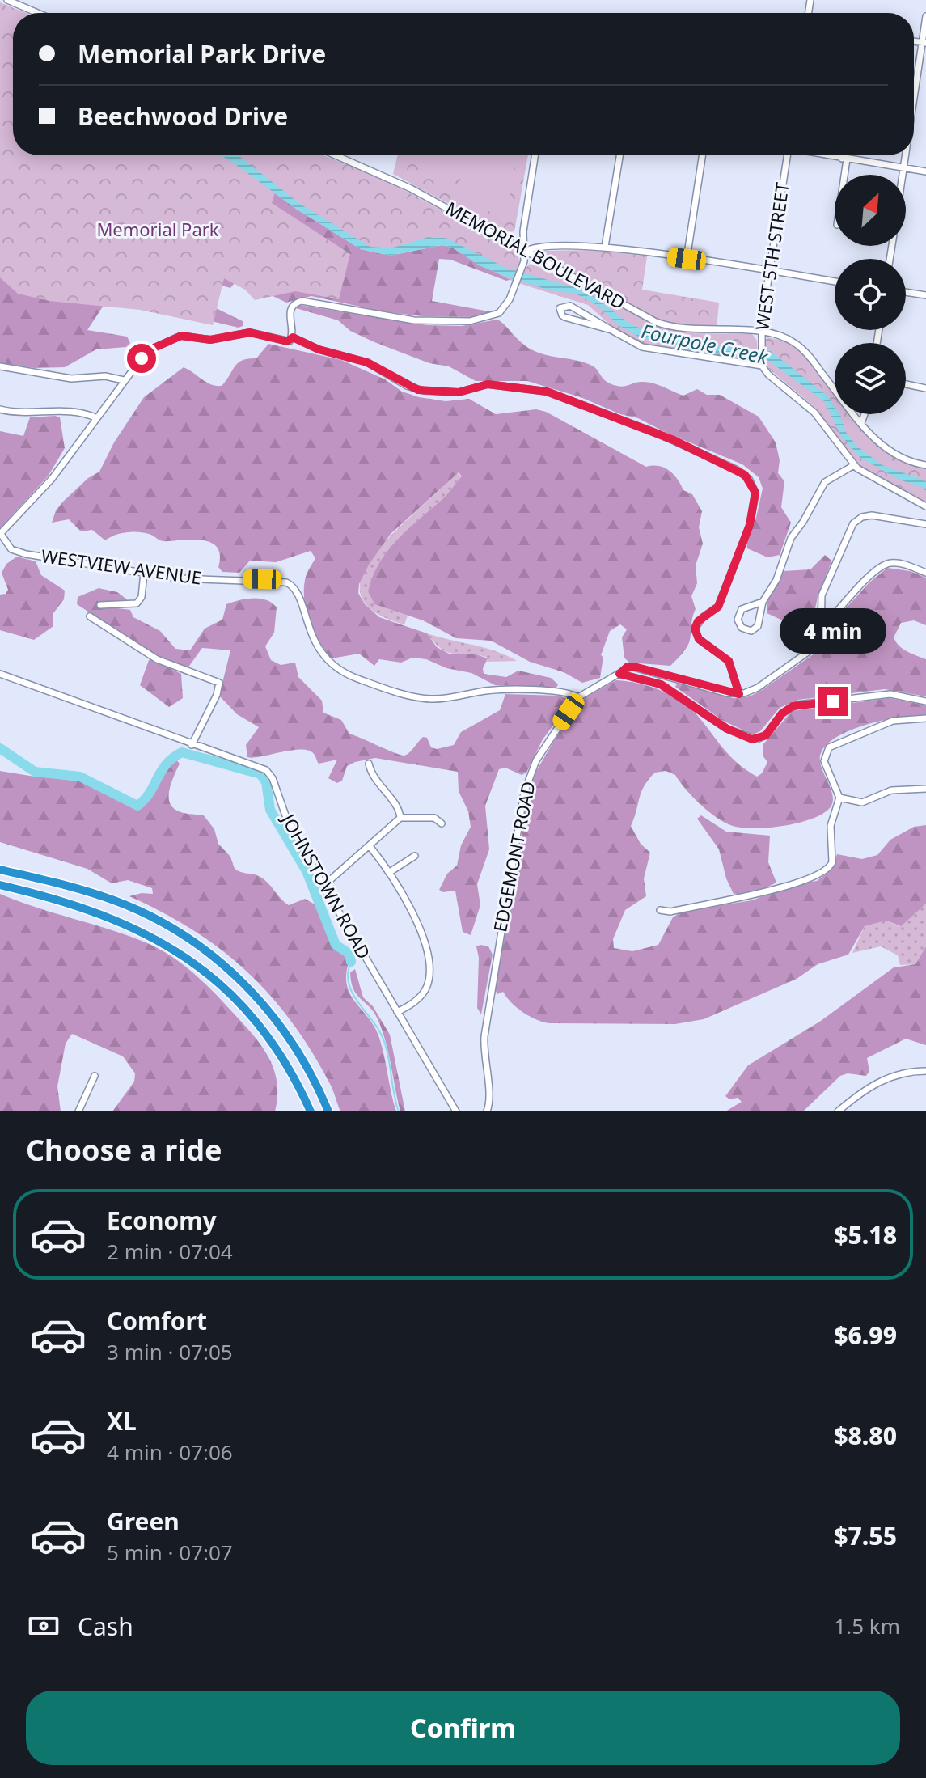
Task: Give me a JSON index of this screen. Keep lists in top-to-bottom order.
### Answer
{
  "streets": {
    "street": [
      "MEMORIAL BOULEVARD",
      "WEST 5TH STREET",
      "WESTVIEW AVENUE",
      "EDGEMONT ROAD",
      "JOHNSTOWN ROAD"
    ]
  },
  "crossings": [
    ["MEMORIAL BOULEVARD", "WEST 5TH STREET"],
    ["WESTVIEW AVENUE", "EDGEMONT ROAD"]
  ],
  "water": ["Fourpole Creek"],
  "parks": ["Memorial Park"],
  "north": "top right",
  "page": {
    "banner": ["Memorial Park Drive", "Beechwood Drive"],
    "bubble": "4 min",
    "heading": "Choose a ride",
    "list": [
      {
        "name": "Economy",
        "note": "2 min · 07:04",
        "value": "$5.18"
      },
      {
        "name": "Comfort",
        "note": "3 min · 07:05",
        "value": "$6.99"
      },
      {
        "name": "XL",
        "note": "4 min · 07:06",
        "value": "$8.80"
      },
      {
        "name": "Green",
        "note": "5 min · 07:07",
        "value": "$7.55"
      }
    ],
    "pay": ["Cash", "1.5 km"],
    "buttons": "Confirm"
  }
}
